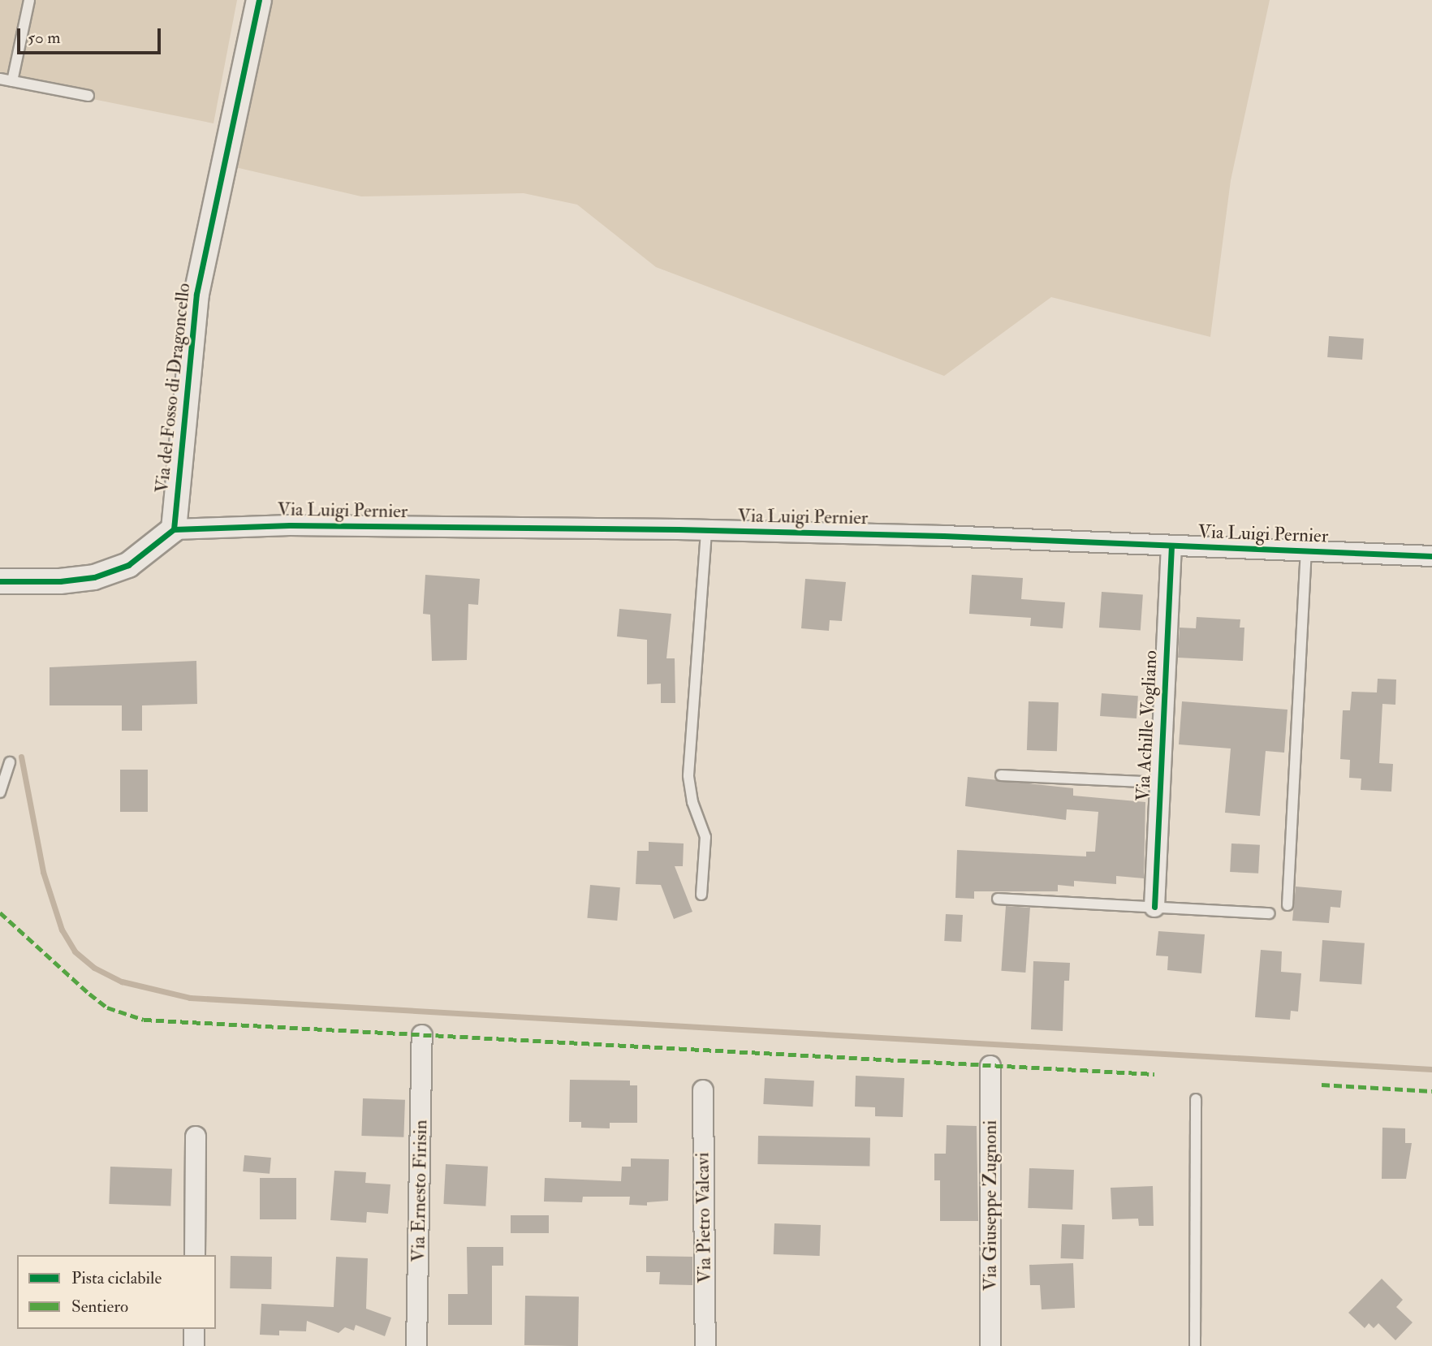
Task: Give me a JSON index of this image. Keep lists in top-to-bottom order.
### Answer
{
  "streets": {
    "street": [
      "Via del Fosso di Dragoncello",
      "Via Luigi Pernier",
      "Via Achille Vogliano",
      "Via Ernesto Firisin",
      "Via Giuseppe Zugnoni",
      "Via Pietro Valcavi"
    ]
  },
  "crossings": [
    ["Via del Fosso di Dragoncello", "Via Luigi Pernier"],
    ["Via Luigi Pernier", "Via Achille Vogliano"]
  ],
  "legend": ["Pista ciclabile", "Sentiero"],
  "scale_bar": "50 m"
}
